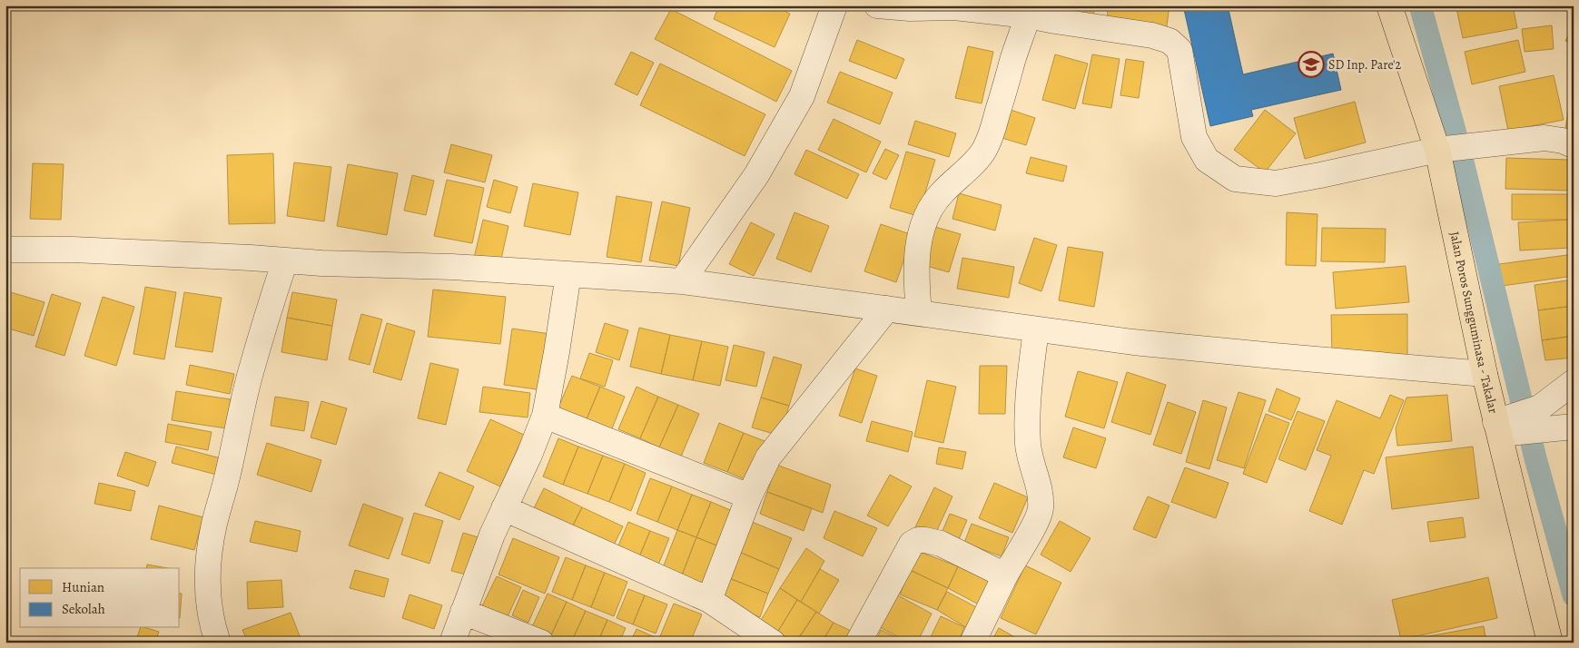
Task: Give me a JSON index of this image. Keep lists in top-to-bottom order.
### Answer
{
  "streets": {
    "highway": ["Jalan Poros Sungguminasa - Takalar"]
  },
  "places": {
    "school or university": ["SD Inp. Pare'2"]
  },
  "legend": ["Hunian", "Sekolah"]
}
